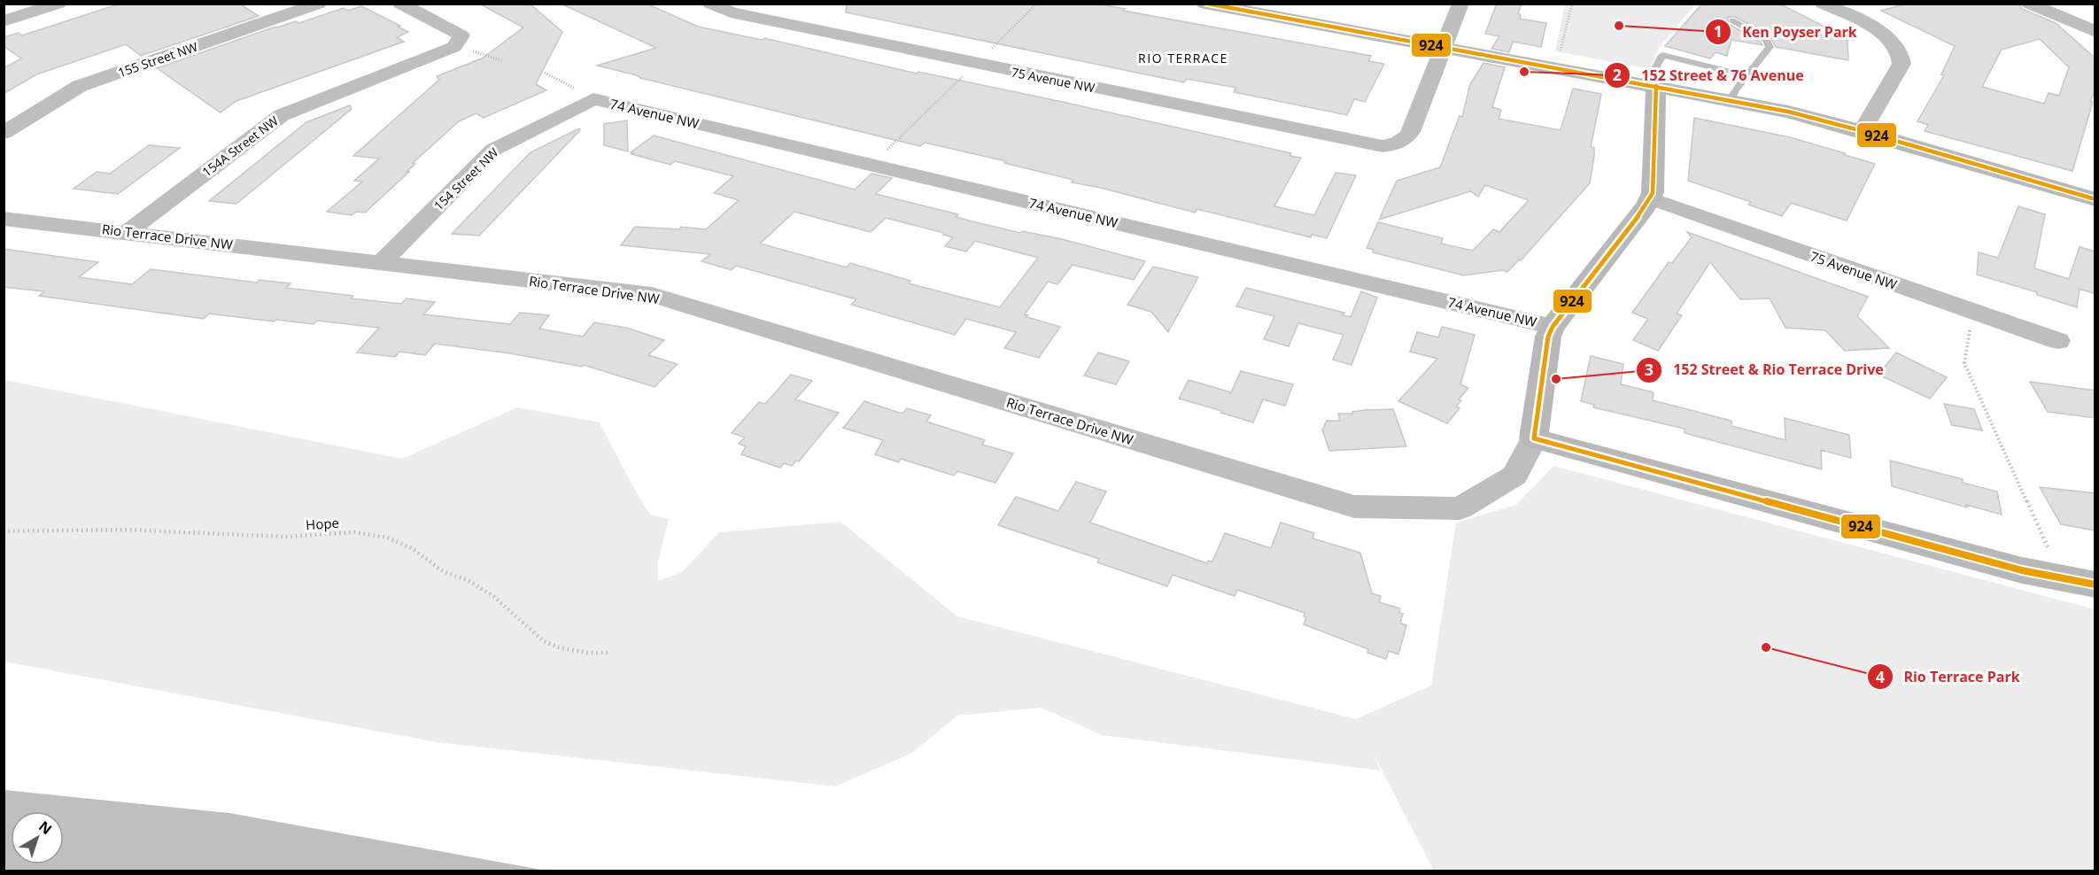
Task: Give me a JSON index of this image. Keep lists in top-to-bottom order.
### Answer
{
  "streets": {
    "street": [
      "155 Street NW",
      "75 Avenue NW",
      "74 Avenue NW",
      "154A Street NW",
      "154 Street NW",
      "Rio Terrace Drive NW"
    ],
    "path": ["Hope"]
  },
  "crossings": [
    ["74 Avenue NW", "154 Street NW"],
    ["154A Street NW", "Rio Terrace Drive NW"],
    ["154 Street NW", "Rio Terrace Drive NW"]
  ],
  "districts": ["RIO TERRACE"],
  "places": [
    "Ken Poyser Park",
    "152 Street & 76 Avenue",
    "152 Street & Rio Terrace Drive",
    "Rio Terrace Park"
  ],
  "lines": ["transit line 924"],
  "north": "top right"
}
